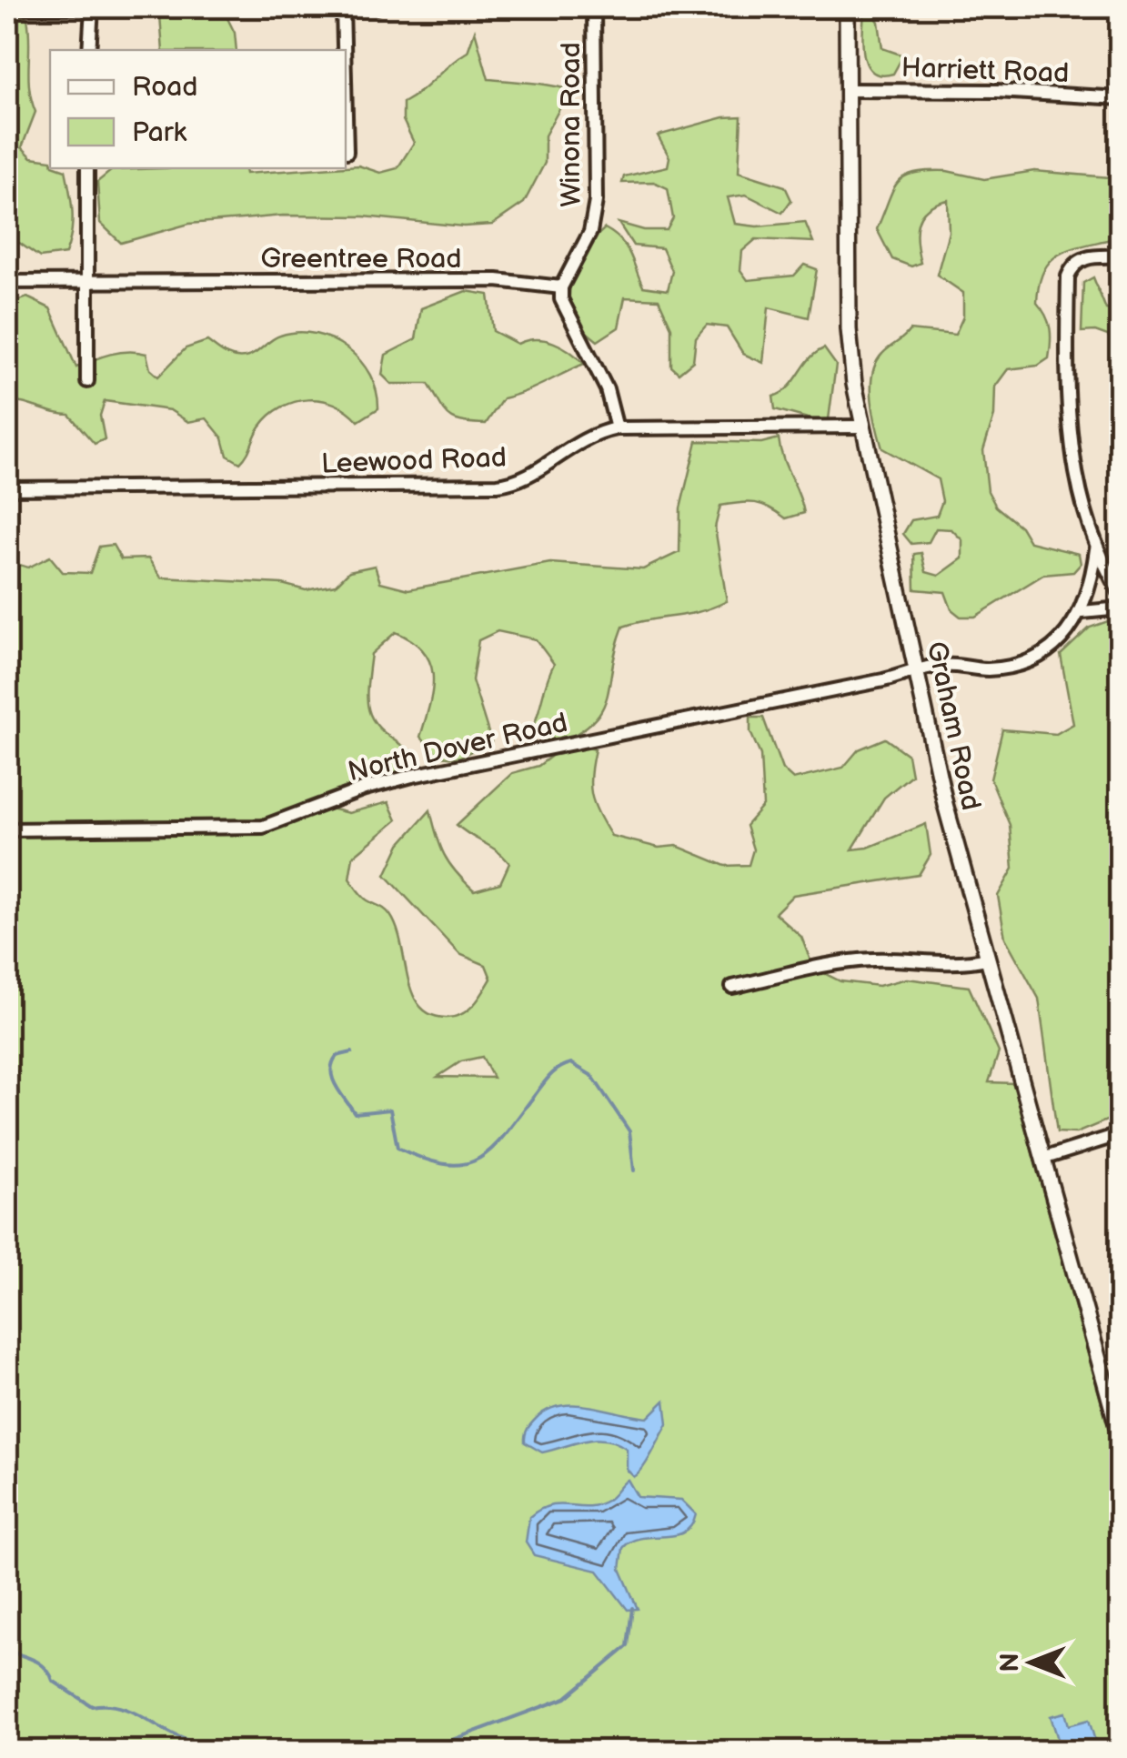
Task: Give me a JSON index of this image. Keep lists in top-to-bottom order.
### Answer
{
  "streets": {
    "main road": ["Graham Road"],
    "street": [
      "Harriett Road",
      "Winona Road",
      "Greentree Road",
      "Leewood Road",
      "North Dover Road"
    ]
  },
  "crossings": [
    ["Harriett Road", "Graham Road"],
    ["Winona Road", "Greentree Road"],
    ["Leewood Road", "Graham Road"],
    ["Graham Road", "North Dover Road"]
  ],
  "legend": ["Road", "Park"],
  "north": "left"
}
